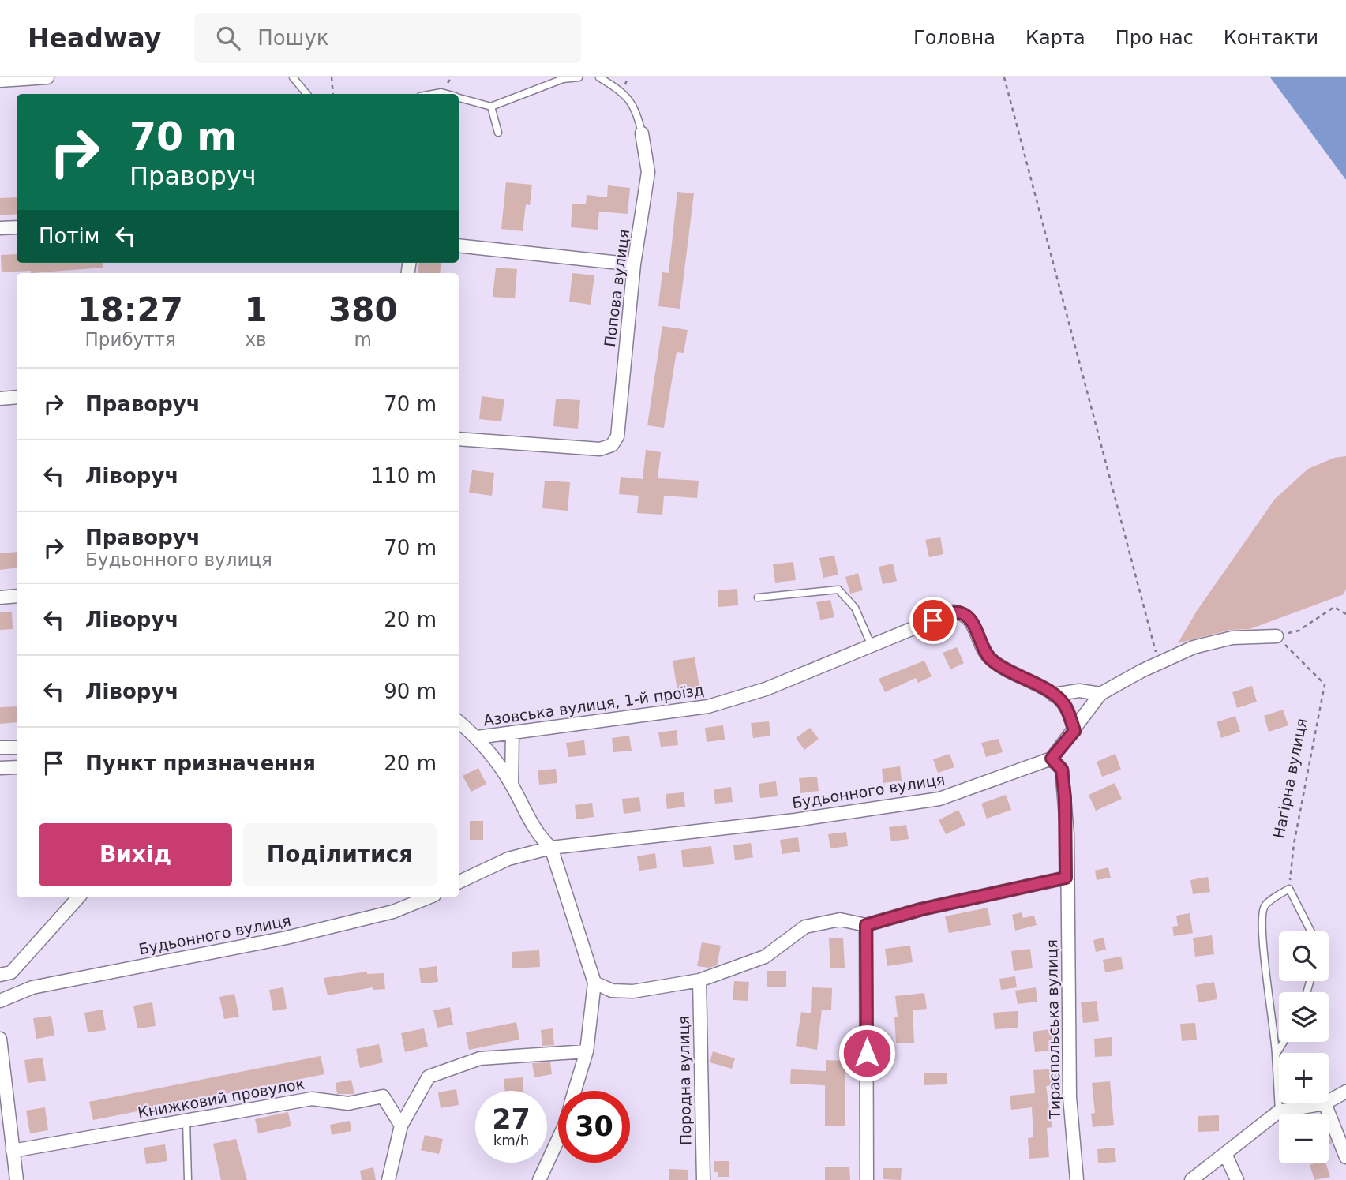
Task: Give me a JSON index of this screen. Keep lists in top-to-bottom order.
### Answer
{
  "streets": {
    "street": [
      "Попова вулиця",
      "Азовська вулиця, 1-й проїзд",
      "Будьонного вулиця",
      "Тираспольська вулиця",
      "Породна вулиця",
      "Книжковий провулок"
    ],
    "path": ["Нагірна вулиця"]
  },
  "crossings": [
    ["Будьонного вулиця", "Тираспольська вулиця"]
  ],
  "page": {
    "header": "Headway",
    "search": "Пошук",
    "nav": [
      "Головна",
      "Карта",
      "Про нас",
      "Контакти"
    ],
    "turn": ["70 m", "Праворуч"],
    "then": "Потім",
    "eta": [
      "18:27",
      "Прибуття",
      "1",
      "хв",
      "380",
      "m"
    ],
    "list": [
      {
        "name": "Праворуч",
        "value": "70 m"
      },
      {
        "name": "Ліворуч",
        "value": "110 m"
      },
      {
        "name": "Праворуч",
        "note": "Будьонного вулиця",
        "value": "70 m"
      },
      {
        "name": "Ліворуч",
        "value": "20 m"
      },
      {
        "name": "Ліворуч",
        "value": "90 m"
      },
      {
        "name": "Пункт призначення",
        "value": "20 m"
      }
    ],
    "buttons": ["Вихід", "Поділитися"],
    "map_buttons": ["+", "−"],
    "speed": "27 km/h",
    "limit": "30"
  }
}
